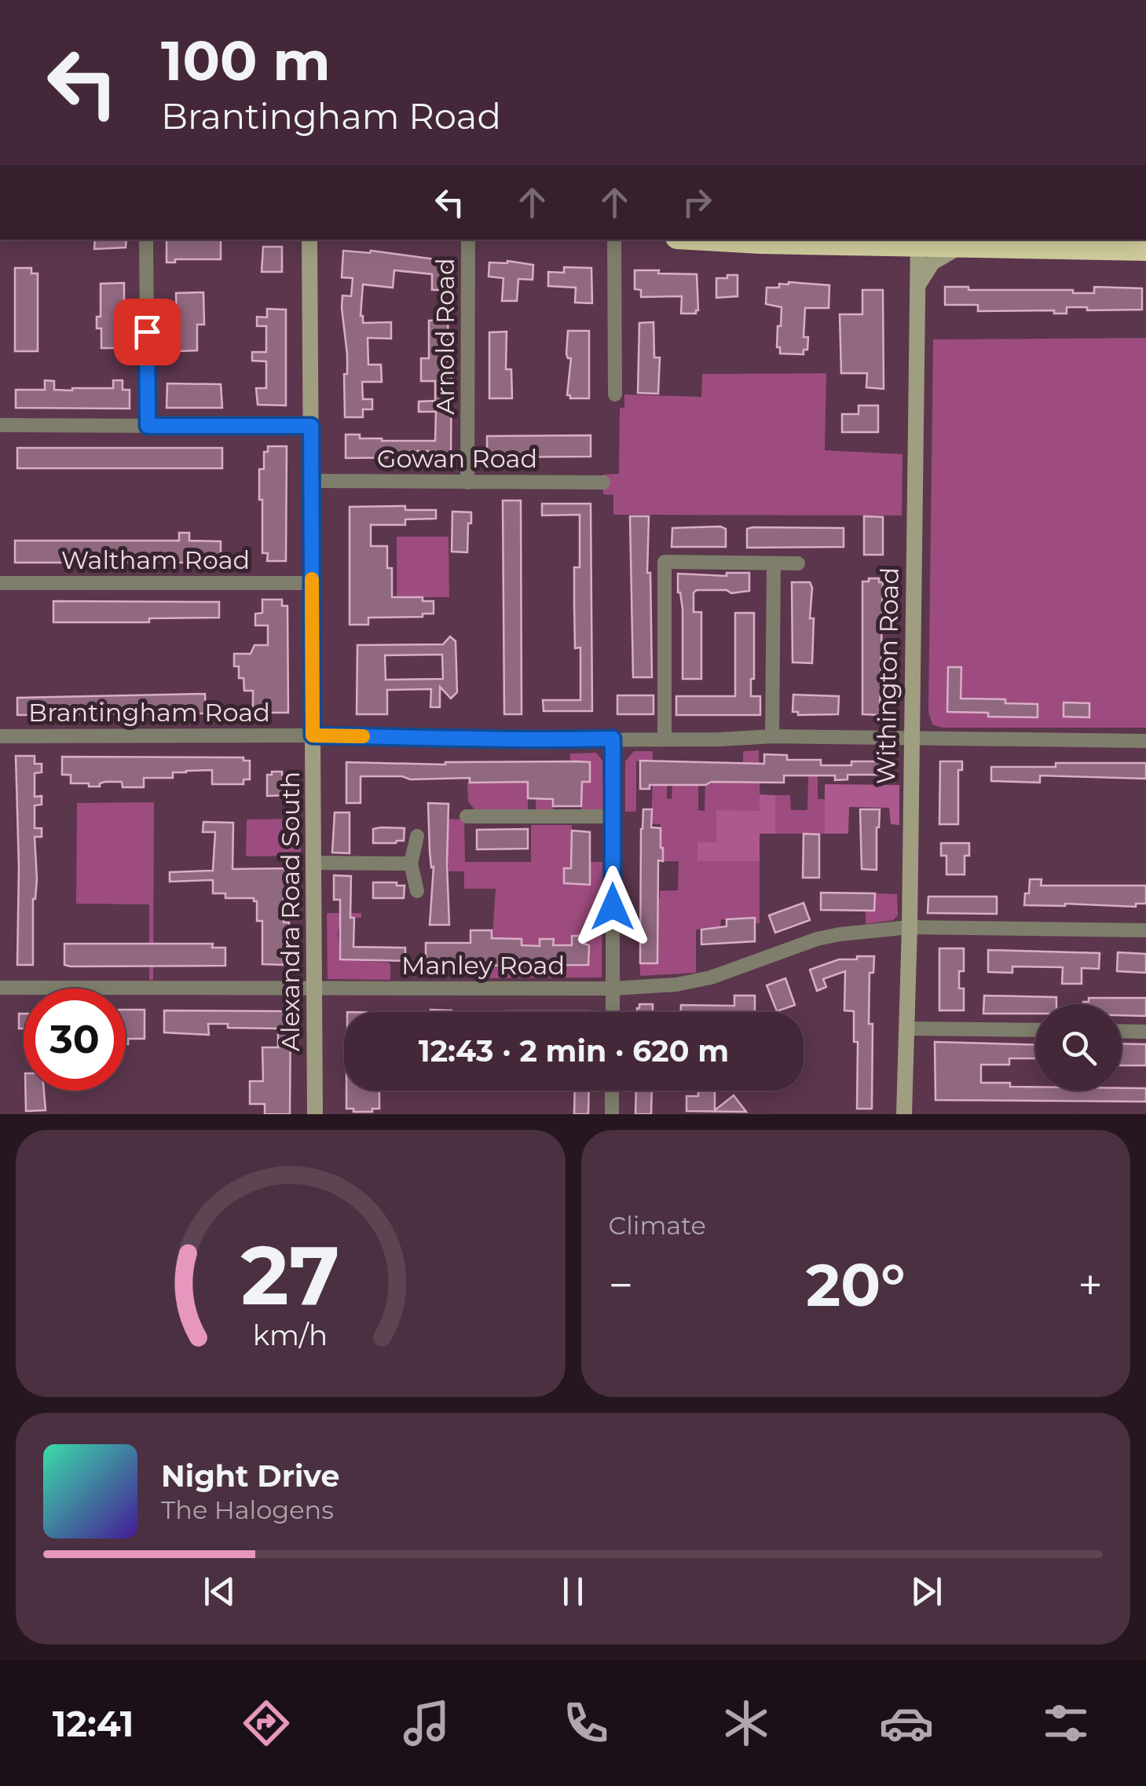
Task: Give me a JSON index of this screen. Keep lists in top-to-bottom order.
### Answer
{
  "streets": {
    "street": [
      "Arnold Road",
      "Gowan Road",
      "Waltham Road",
      "Withington Road",
      "Brantingham Road",
      "Alexandra Road South",
      "Manley Road"
    ]
  },
  "crossings": [
    ["Arnold Road", "Gowan Road"],
    ["Gowan Road", "Alexandra Road South"],
    ["Waltham Road", "Alexandra Road South"],
    ["Withington Road", "Brantingham Road"],
    ["Withington Road", "Manley Road"],
    ["Brantingham Road", "Alexandra Road South"],
    ["Alexandra Road South", "Manley Road"]
  ],
  "page": {
    "turn": ["100 m", "Brantingham Road"],
    "limit": "30",
    "trip": "12:43 · 2 min · 620 m",
    "tile": "Climate",
    "heat": ["−", "20°", "+"],
    "song": ["Night Drive", "The Halogens"],
    "tabs": "12:41",
    "gauge": ["27", "km/h"]
  }
}
